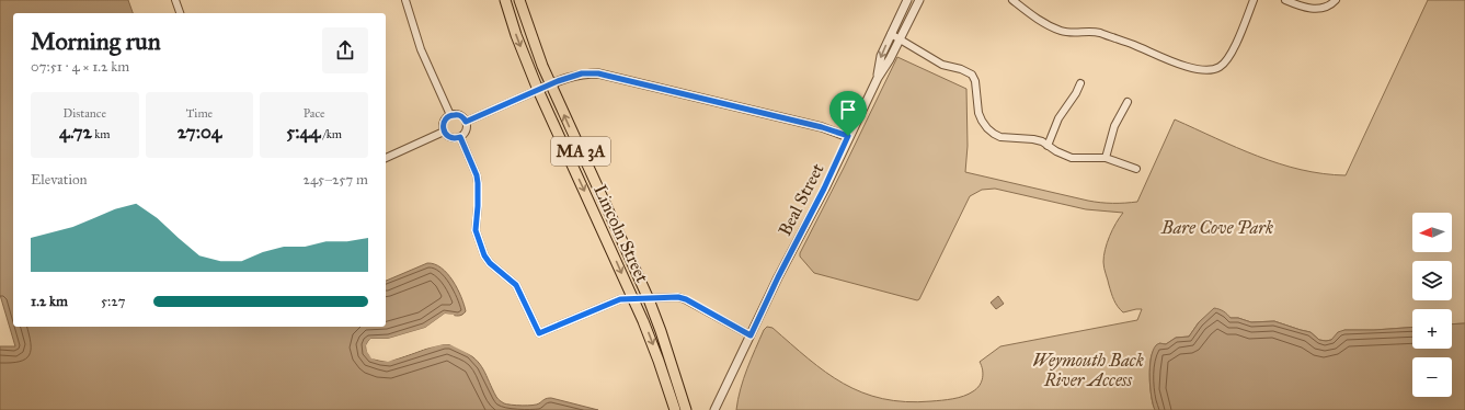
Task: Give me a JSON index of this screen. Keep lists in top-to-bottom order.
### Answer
{
  "streets": {
    "main road": ["MA 3A", "Lincoln Street"],
    "street": ["Beal Street"]
  },
  "parks": ["Bare Cove Park", "Weymouth Back River Access"],
  "north": "left",
  "page": {
    "heading": ["Morning run", "07:51 · 4 × 1.2 km"],
    "stats": [
      ["Distance", "4.72 km"],
      ["Time", "27:04"],
      ["Pace", "5:44 /km"]
    ],
    "chart": ["Elevation", "245–257 m"],
    "map_buttons": ["+", "−"],
    "list": [
      {
        "name": "1.2 km",
        "note": "5:27"
      }
    ]
  }
}
